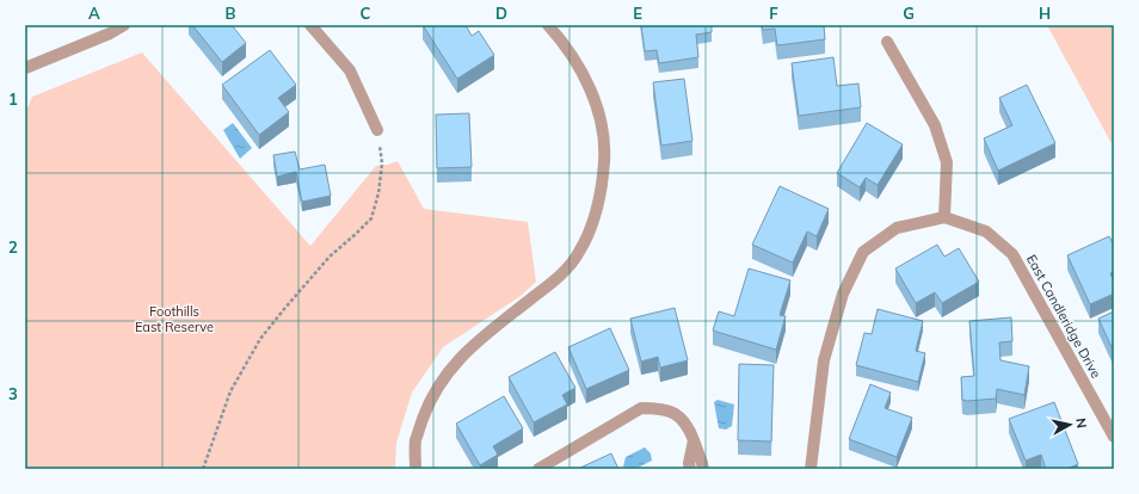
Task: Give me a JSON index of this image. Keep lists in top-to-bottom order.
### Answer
{
  "streets": {
    "street": ["East Candleridge Drive"]
  },
  "parks": ["Foothills East Reserve"],
  "north": "right",
  "grid": {
    "columns": [
      "A",
      "B",
      "C",
      "D",
      "E",
      "F",
      "G",
      "H"
    ],
    "rows": ["1", "2", "3"]
  }
}
